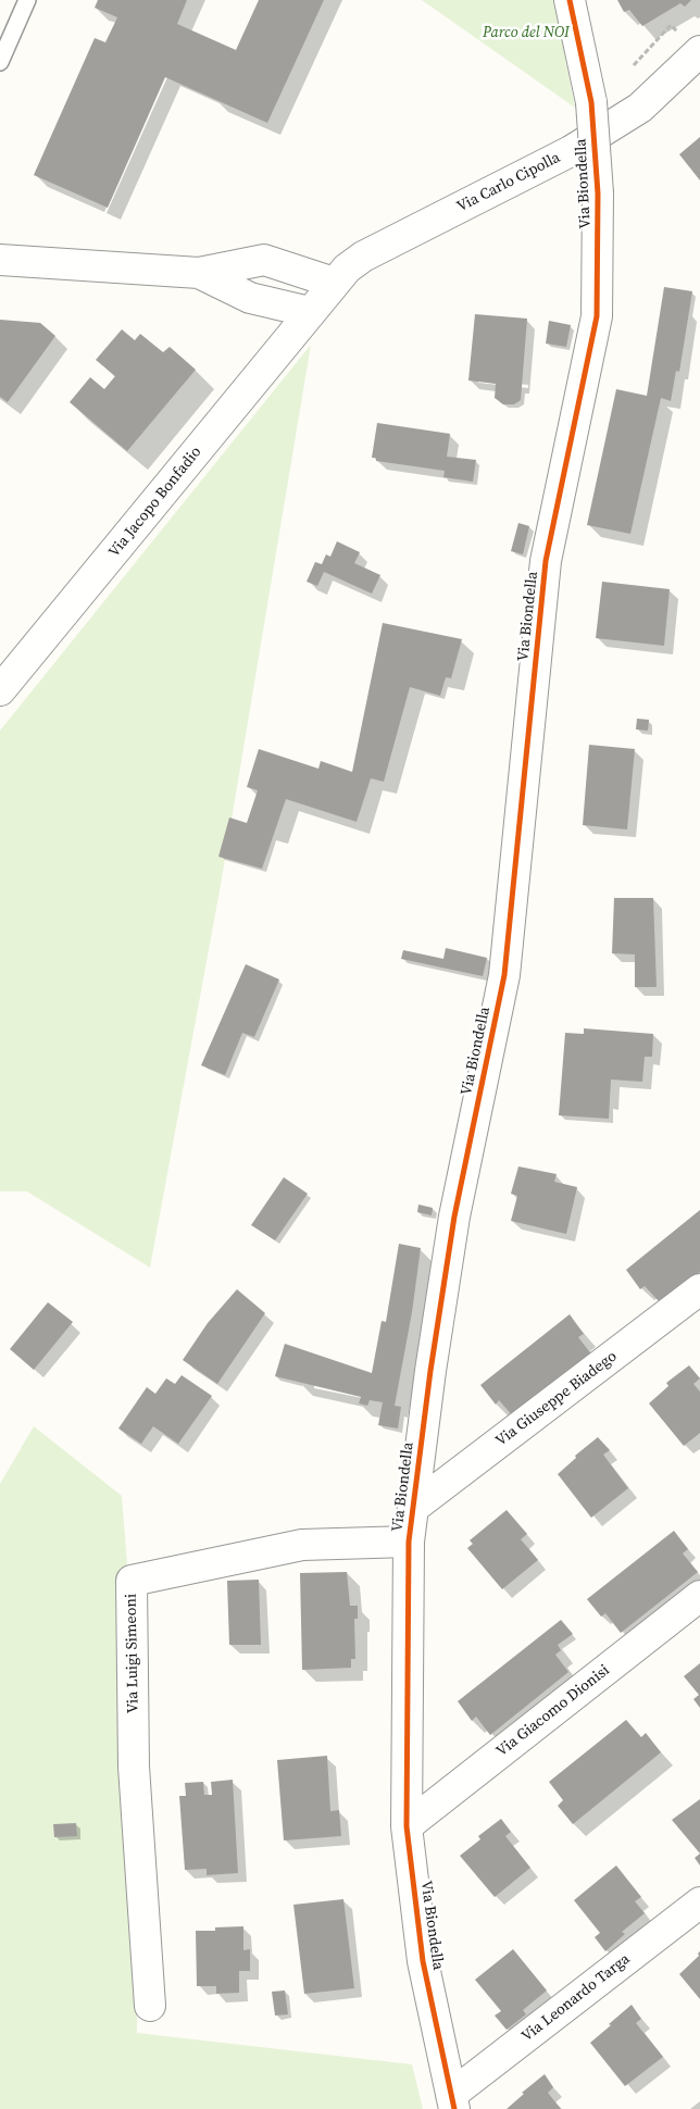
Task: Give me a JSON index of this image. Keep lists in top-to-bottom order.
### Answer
{
  "streets": {
    "street": [
      "Via Carlo Cipolla",
      "Via Biondella",
      "Via Jacopo Bonfadio",
      "Via Giuseppe Biadego",
      "Via Luigi Simeoni",
      "Via Giacomo Dionisi",
      "Via Leonardo Targa"
    ]
  },
  "crossings": [
    ["Via Carlo Cipolla", "Via Jacopo Bonfadio"],
    ["Via Biondella", "Via Giuseppe Biadego"],
    ["Via Biondella", "Via Luigi Simeoni"],
    ["Via Biondella", "Via Giacomo Dionisi"],
    ["Via Biondella", "Via Leonardo Targa"]
  ],
  "parks": ["Parco del NOI"]
}
